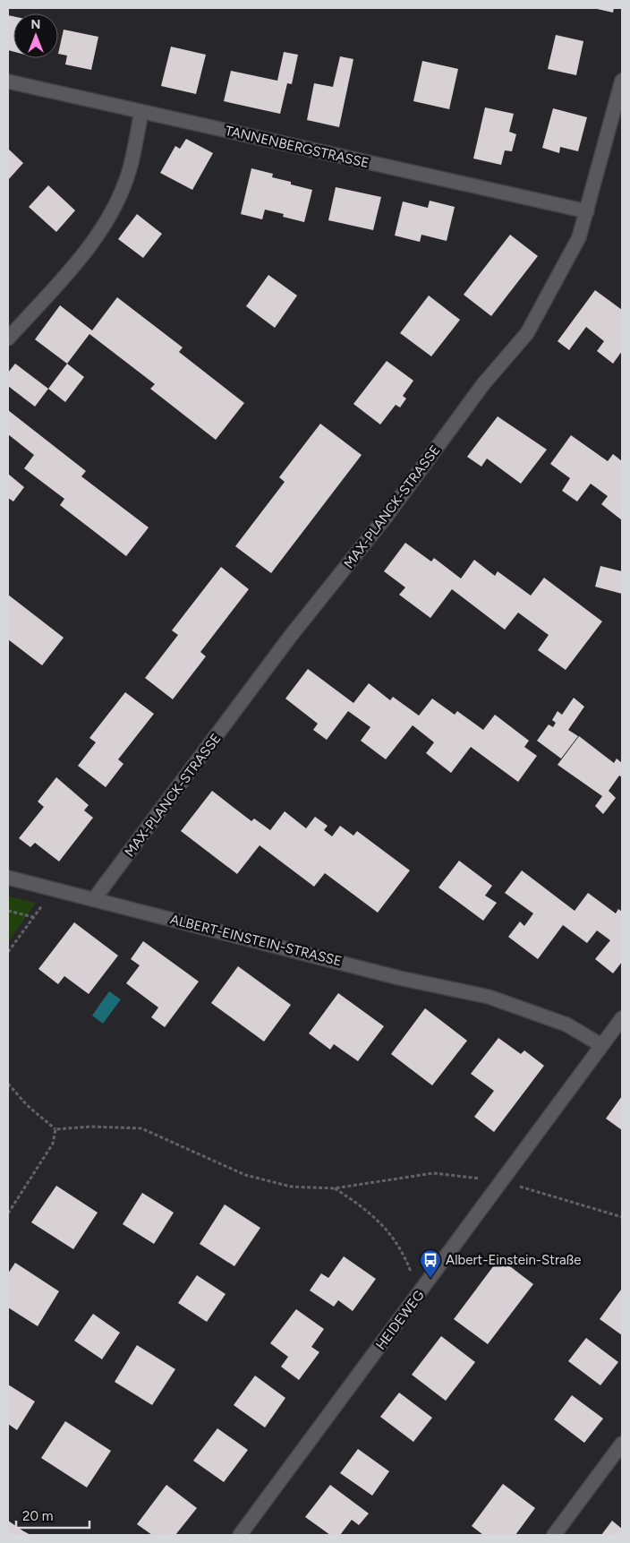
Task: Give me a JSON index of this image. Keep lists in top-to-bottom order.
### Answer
{
  "streets": {
    "street": [
      "TANNENBERGSTRASSE",
      "MAX-PLANCK-STRASSE",
      "ALBERT-EINSTEIN-STRASSE",
      "HEIDEWEG"
    ]
  },
  "crossings": [
    ["TANNENBERGSTRASSE", "MAX-PLANCK-STRASSE"],
    ["MAX-PLANCK-STRASSE", "ALBERT-EINSTEIN-STRASSE"],
    ["ALBERT-EINSTEIN-STRASSE", "HEIDEWEG"]
  ],
  "places": {
    "bus stop": ["Albert-Einstein-Straße"]
  },
  "scale_bar": "20 m",
  "north": "top"
}
